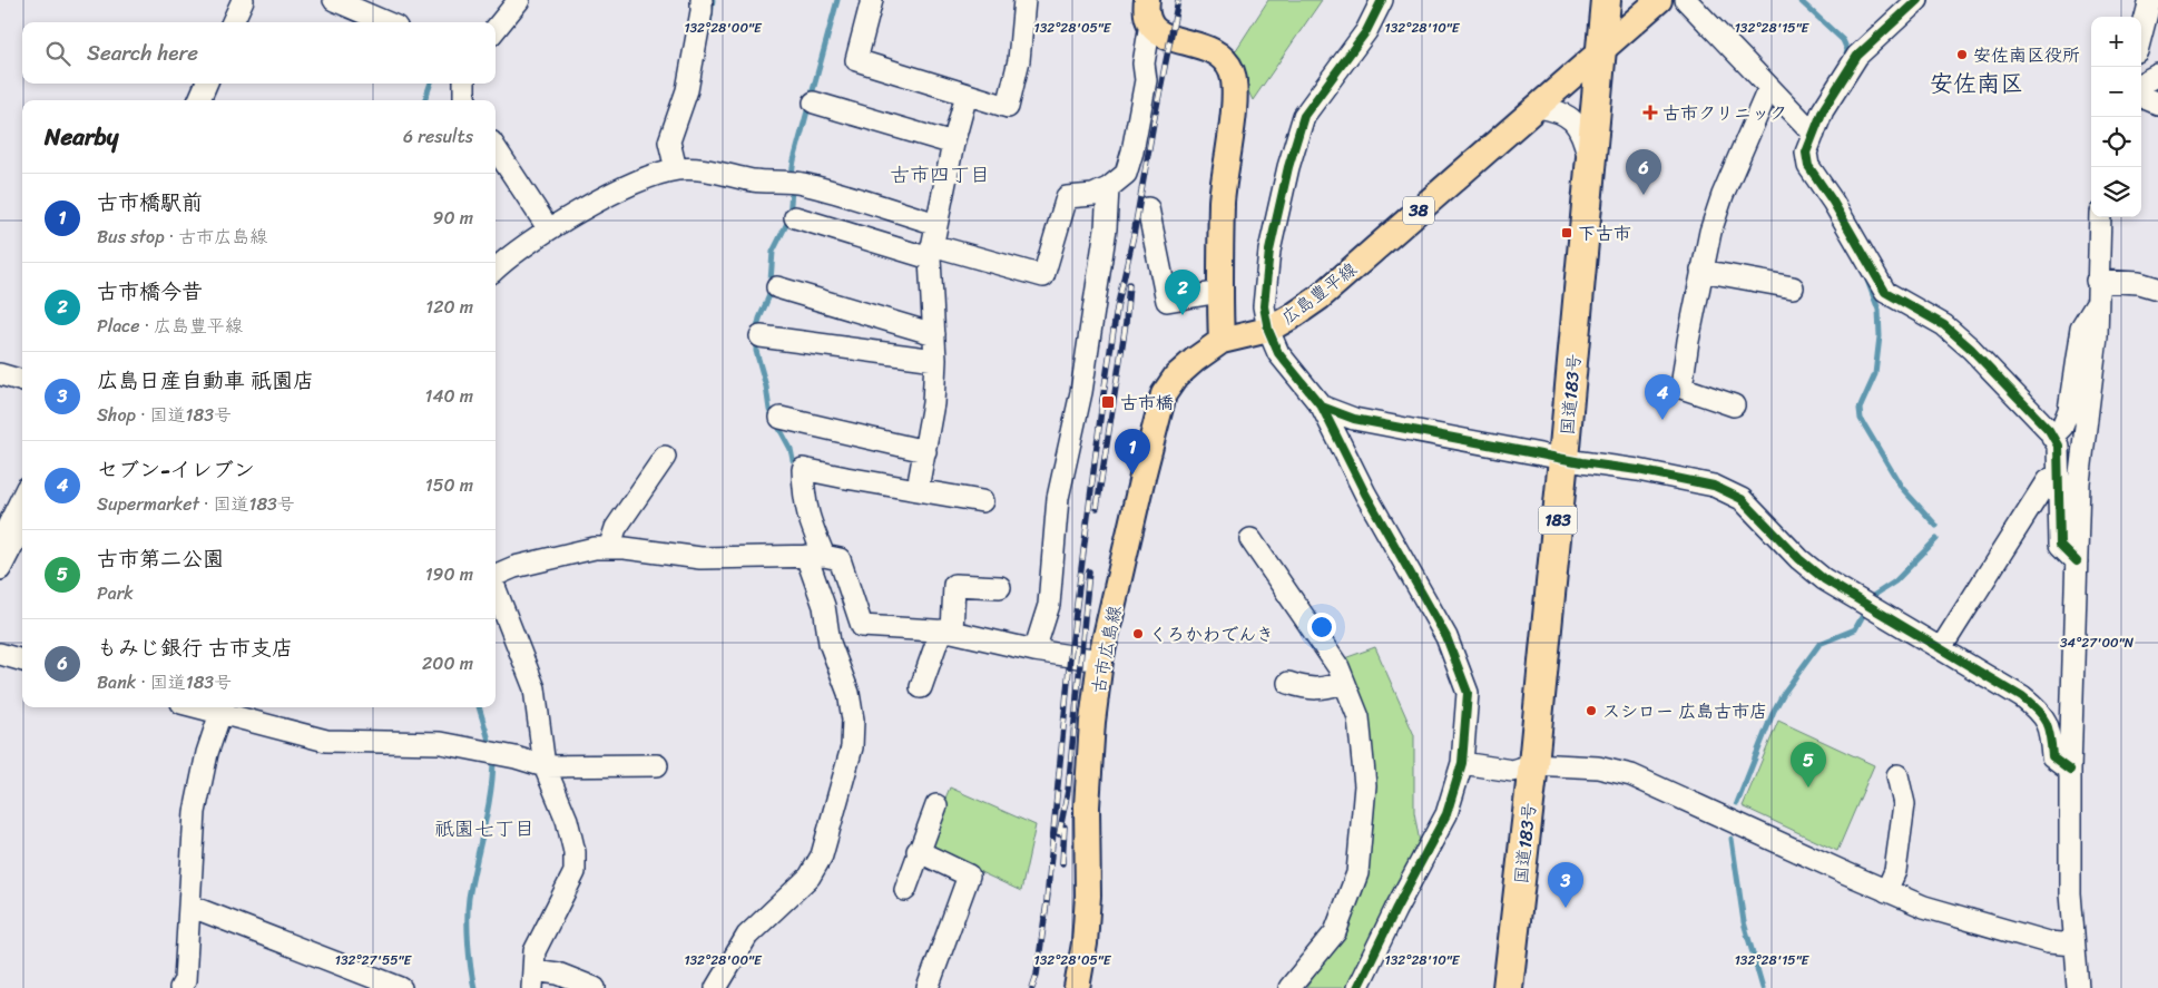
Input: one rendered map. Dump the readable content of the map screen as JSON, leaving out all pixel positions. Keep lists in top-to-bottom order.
{
  "streets": {
    "highway": ["国道183号", "183"],
    "main road": ["38", "広島豊平線", "古市広島線"]
  },
  "crossings": [
    ["広島豊平線", "国道183号"],
    ["広島豊平線", "古市広島線"]
  ],
  "districts": ["安佐南区", "古市四丁目", "祇園七丁目"],
  "places": {
    "other": ["安佐南区役所", "くろかわでんき", "スシロー 広島古市店"],
    "health": ["古市クリニック"],
    "transit": ["下古市", "古市橋"]
  },
  "page": {
    "map_buttons": ["+", "−"],
    "search": "Search here",
    "heading": ["Nearby", "6 results"],
    "pins": [
      "6",
      "2",
      "4",
      "1",
      "5",
      "3"
    ],
    "list": [
      {
        "mark": "1",
        "name": "古市橋駅前",
        "note": "Bus stop · 古市広島線",
        "value": "90 m"
      },
      {
        "mark": "2",
        "name": "古市橋今昔",
        "note": "Place · 広島豊平線",
        "value": "120 m"
      },
      {
        "mark": "3",
        "name": "広島日産自動車 祇園店",
        "note": "Shop · 国道183号",
        "value": "140 m"
      },
      {
        "mark": "4",
        "name": "セブン-イレブン",
        "note": "Supermarket · 国道183号",
        "value": "150 m"
      },
      {
        "mark": "5",
        "name": "古市第二公園",
        "note": "Park",
        "value": "190 m"
      },
      {
        "mark": "6",
        "name": "もみじ銀行 古市支店",
        "note": "Bank · 国道183号",
        "value": "200 m"
      }
    ]
  },
  "coordinates": [
    "132°28'00\"E",
    "132°28'05\"E",
    "132°28'10\"E",
    "132°28'15\"E",
    "34°27'00\"N",
    "132°27'55\"E"
  ]
}
